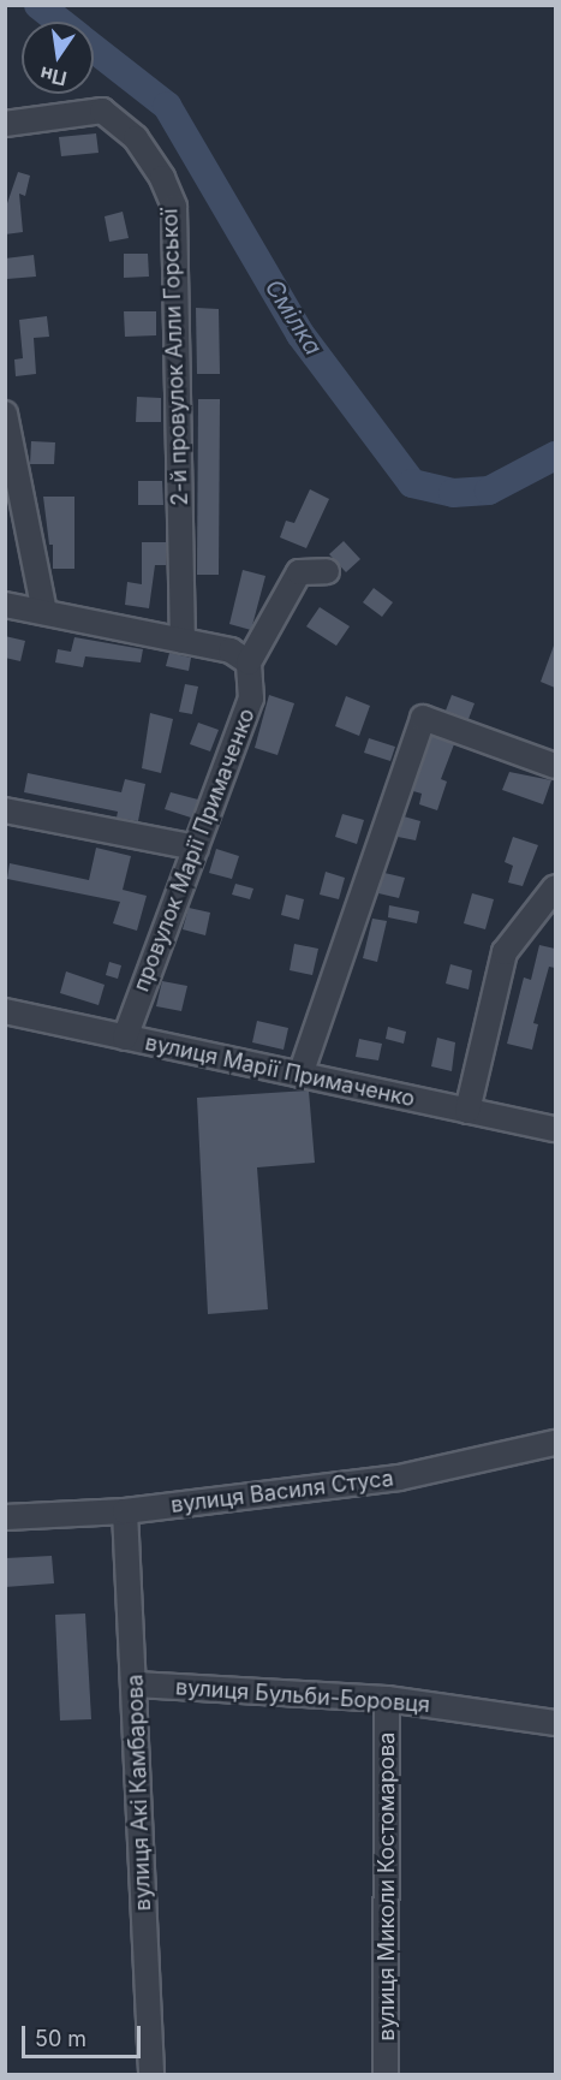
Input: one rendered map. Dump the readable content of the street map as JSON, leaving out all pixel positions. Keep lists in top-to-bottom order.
{
  "streets": {
    "street": [
      "2-й провулок Алли Горської",
      "провулок Марії Примаченко",
      "вулиця Марії Примаченко",
      "вулиця Василя Стуса",
      "вулиця Бульби-Боровця",
      "вулиця Акі Камбарова",
      "вулиця Миколи Костомарова"
    ]
  },
  "crossings": [
    ["провулок Марії Примаченко", "вулиця Марії Примаченко"],
    ["вулиця Василя Стуса", "вулиця Акі Камбарова"],
    ["вулиця Бульби-Боровця", "вулиця Акі Камбарова"],
    ["вулиця Бульби-Боровця", "вулиця Миколи Костомарова"]
  ],
  "water": ["Смілка"],
  "scale_bar": "50 m",
  "north": "bottom"
}
